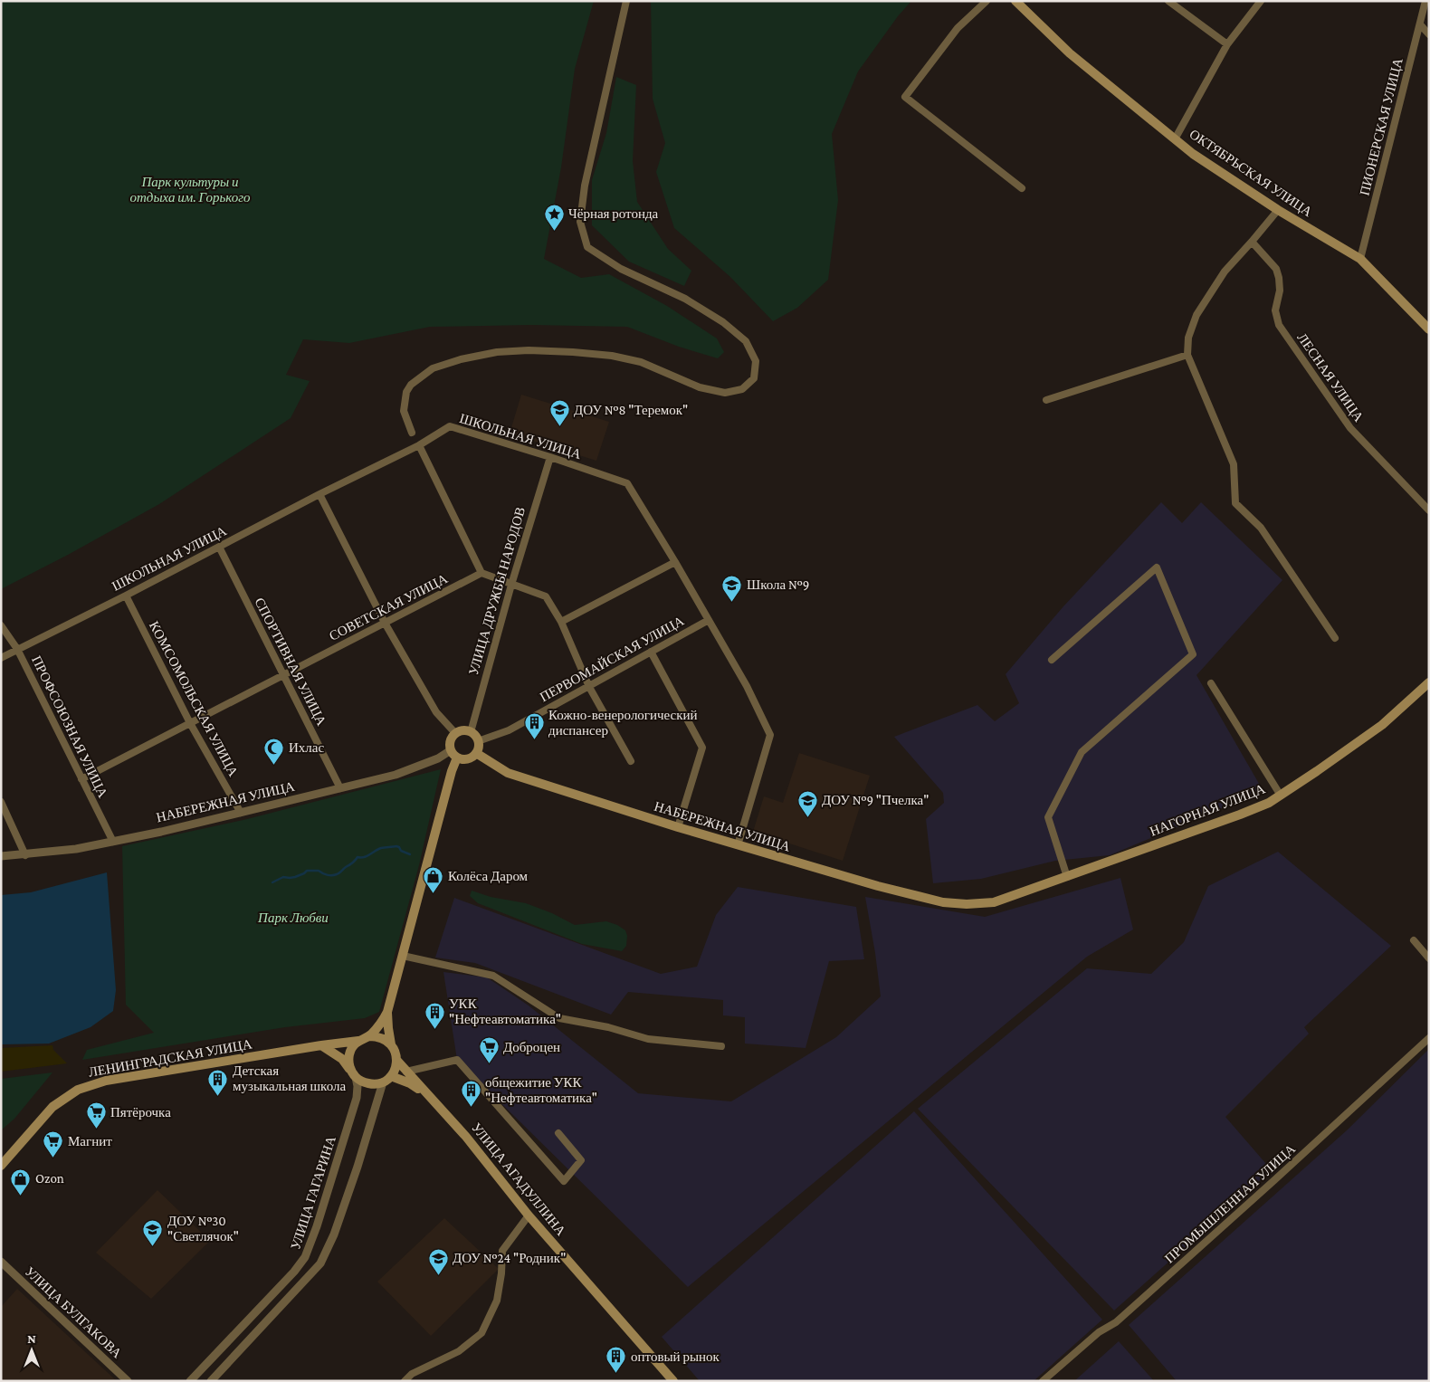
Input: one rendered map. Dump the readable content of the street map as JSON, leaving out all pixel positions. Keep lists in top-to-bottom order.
{
  "streets": {
    "main road": [
      "ОКТЯБРЬСКАЯ УЛИЦА",
      "НАБЕРЕЖНАЯ УЛИЦА",
      "НАГОРНАЯ УЛИЦА",
      "ЛЕНИНГРАДСКАЯ УЛИЦА",
      "УЛИЦА АГАДУЛЛИНА"
    ],
    "street": [
      "ПИОНЕРСКАЯ УЛИЦА",
      "ЛЕСНАЯ УЛИЦА",
      "ШКОЛЬНАЯ УЛИЦА",
      "УЛИЦА ДРУЖБЫ НАРОДОВ",
      "СОВЕТСКАЯ УЛИЦА",
      "ПЕРВОМАЙСКАЯ УЛИЦА",
      "СПОРТИВНАЯ УЛИЦА",
      "КОМСОМОЛЬСКАЯ УЛИЦА",
      "ПРОФСОЮЗНАЯ УЛИЦА",
      "УЛИЦА ГАГАРИНА",
      "ПРОМЫШЛЕННАЯ УЛИЦА",
      "УЛИЦА БУЛГАКОВА"
    ]
  },
  "crossings": [
    ["ПИОНЕРСКАЯ УЛИЦА", "ОКТЯБРЬСКАЯ УЛИЦА"],
    ["ШКОЛЬНАЯ УЛИЦА", "УЛИЦА ДРУЖБЫ НАРОДОВ"],
    ["ШКОЛЬНАЯ УЛИЦА", "ПЕРВОМАЙСКАЯ УЛИЦА"],
    ["ШКОЛЬНАЯ УЛИЦА", "СПОРТИВНАЯ УЛИЦА"],
    ["ШКОЛЬНАЯ УЛИЦА", "КОМСОМОЛЬСКАЯ УЛИЦА"],
    ["ШКОЛЬНАЯ УЛИЦА", "ПРОФСОЮЗНАЯ УЛИЦА"],
    ["ШКОЛЬНАЯ УЛИЦА", "НАБЕРЕЖНАЯ УЛИЦА"],
    ["УЛИЦА ДРУЖБЫ НАРОДОВ", "ПЕРВОМАЙСКАЯ УЛИЦА"],
    ["УЛИЦА ДРУЖБЫ НАРОДОВ", "НАБЕРЕЖНАЯ УЛИЦА"],
    ["СОВЕТСКАЯ УЛИЦА", "СПОРТИВНАЯ УЛИЦА"],
    ["СОВЕТСКАЯ УЛИЦА", "КОМСОМОЛЬСКАЯ УЛИЦА"],
    ["СОВЕТСКАЯ УЛИЦА", "ПРОФСОЮЗНАЯ УЛИЦА"],
    ["ПЕРВОМАЙСКАЯ УЛИЦА", "НАБЕРЕЖНАЯ УЛИЦА"],
    ["СПОРТИВНАЯ УЛИЦА", "НАБЕРЕЖНАЯ УЛИЦА"],
    ["КОМСОМОЛЬСКАЯ УЛИЦА", "НАБЕРЕЖНАЯ УЛИЦА"],
    ["ПРОФСОЮЗНАЯ УЛИЦА", "НАБЕРЕЖНАЯ УЛИЦА"],
    ["НАБЕРЕЖНАЯ УЛИЦА", "НАГОРНАЯ УЛИЦА"],
    ["ЛЕНИНГРАДСКАЯ УЛИЦА", "УЛИЦА ГАГАРИНА"]
  ],
  "parks": ["Парк культуры и отдыха им. Горького", "Парк Любви"],
  "places": {
    "place": ["Чёрная ротонда"],
    "school or university": [
      "ДОУ №8 \"Теремок\"",
      "Школа №9",
      "ДОУ №9 \"Пчелка\"",
      "ДОУ №30 \"Светлячок\"",
      "ДОУ №24 \"Родник\""
    ],
    "building": [
      "Кожно-венерологический диспансер",
      "УКК \"Нефтеавтоматика\"",
      "Детская музыкальная школа",
      "общежитие УКК \"Нефтеавтоматика\"",
      "оптовый рынок"
    ],
    "mosque": ["Ихлас"],
    "shop": ["Колёса Даром", "Ozon"],
    "supermarket": ["Доброцен", "Пятёрочка", "Магнит"]
  },
  "north": "top"
}
